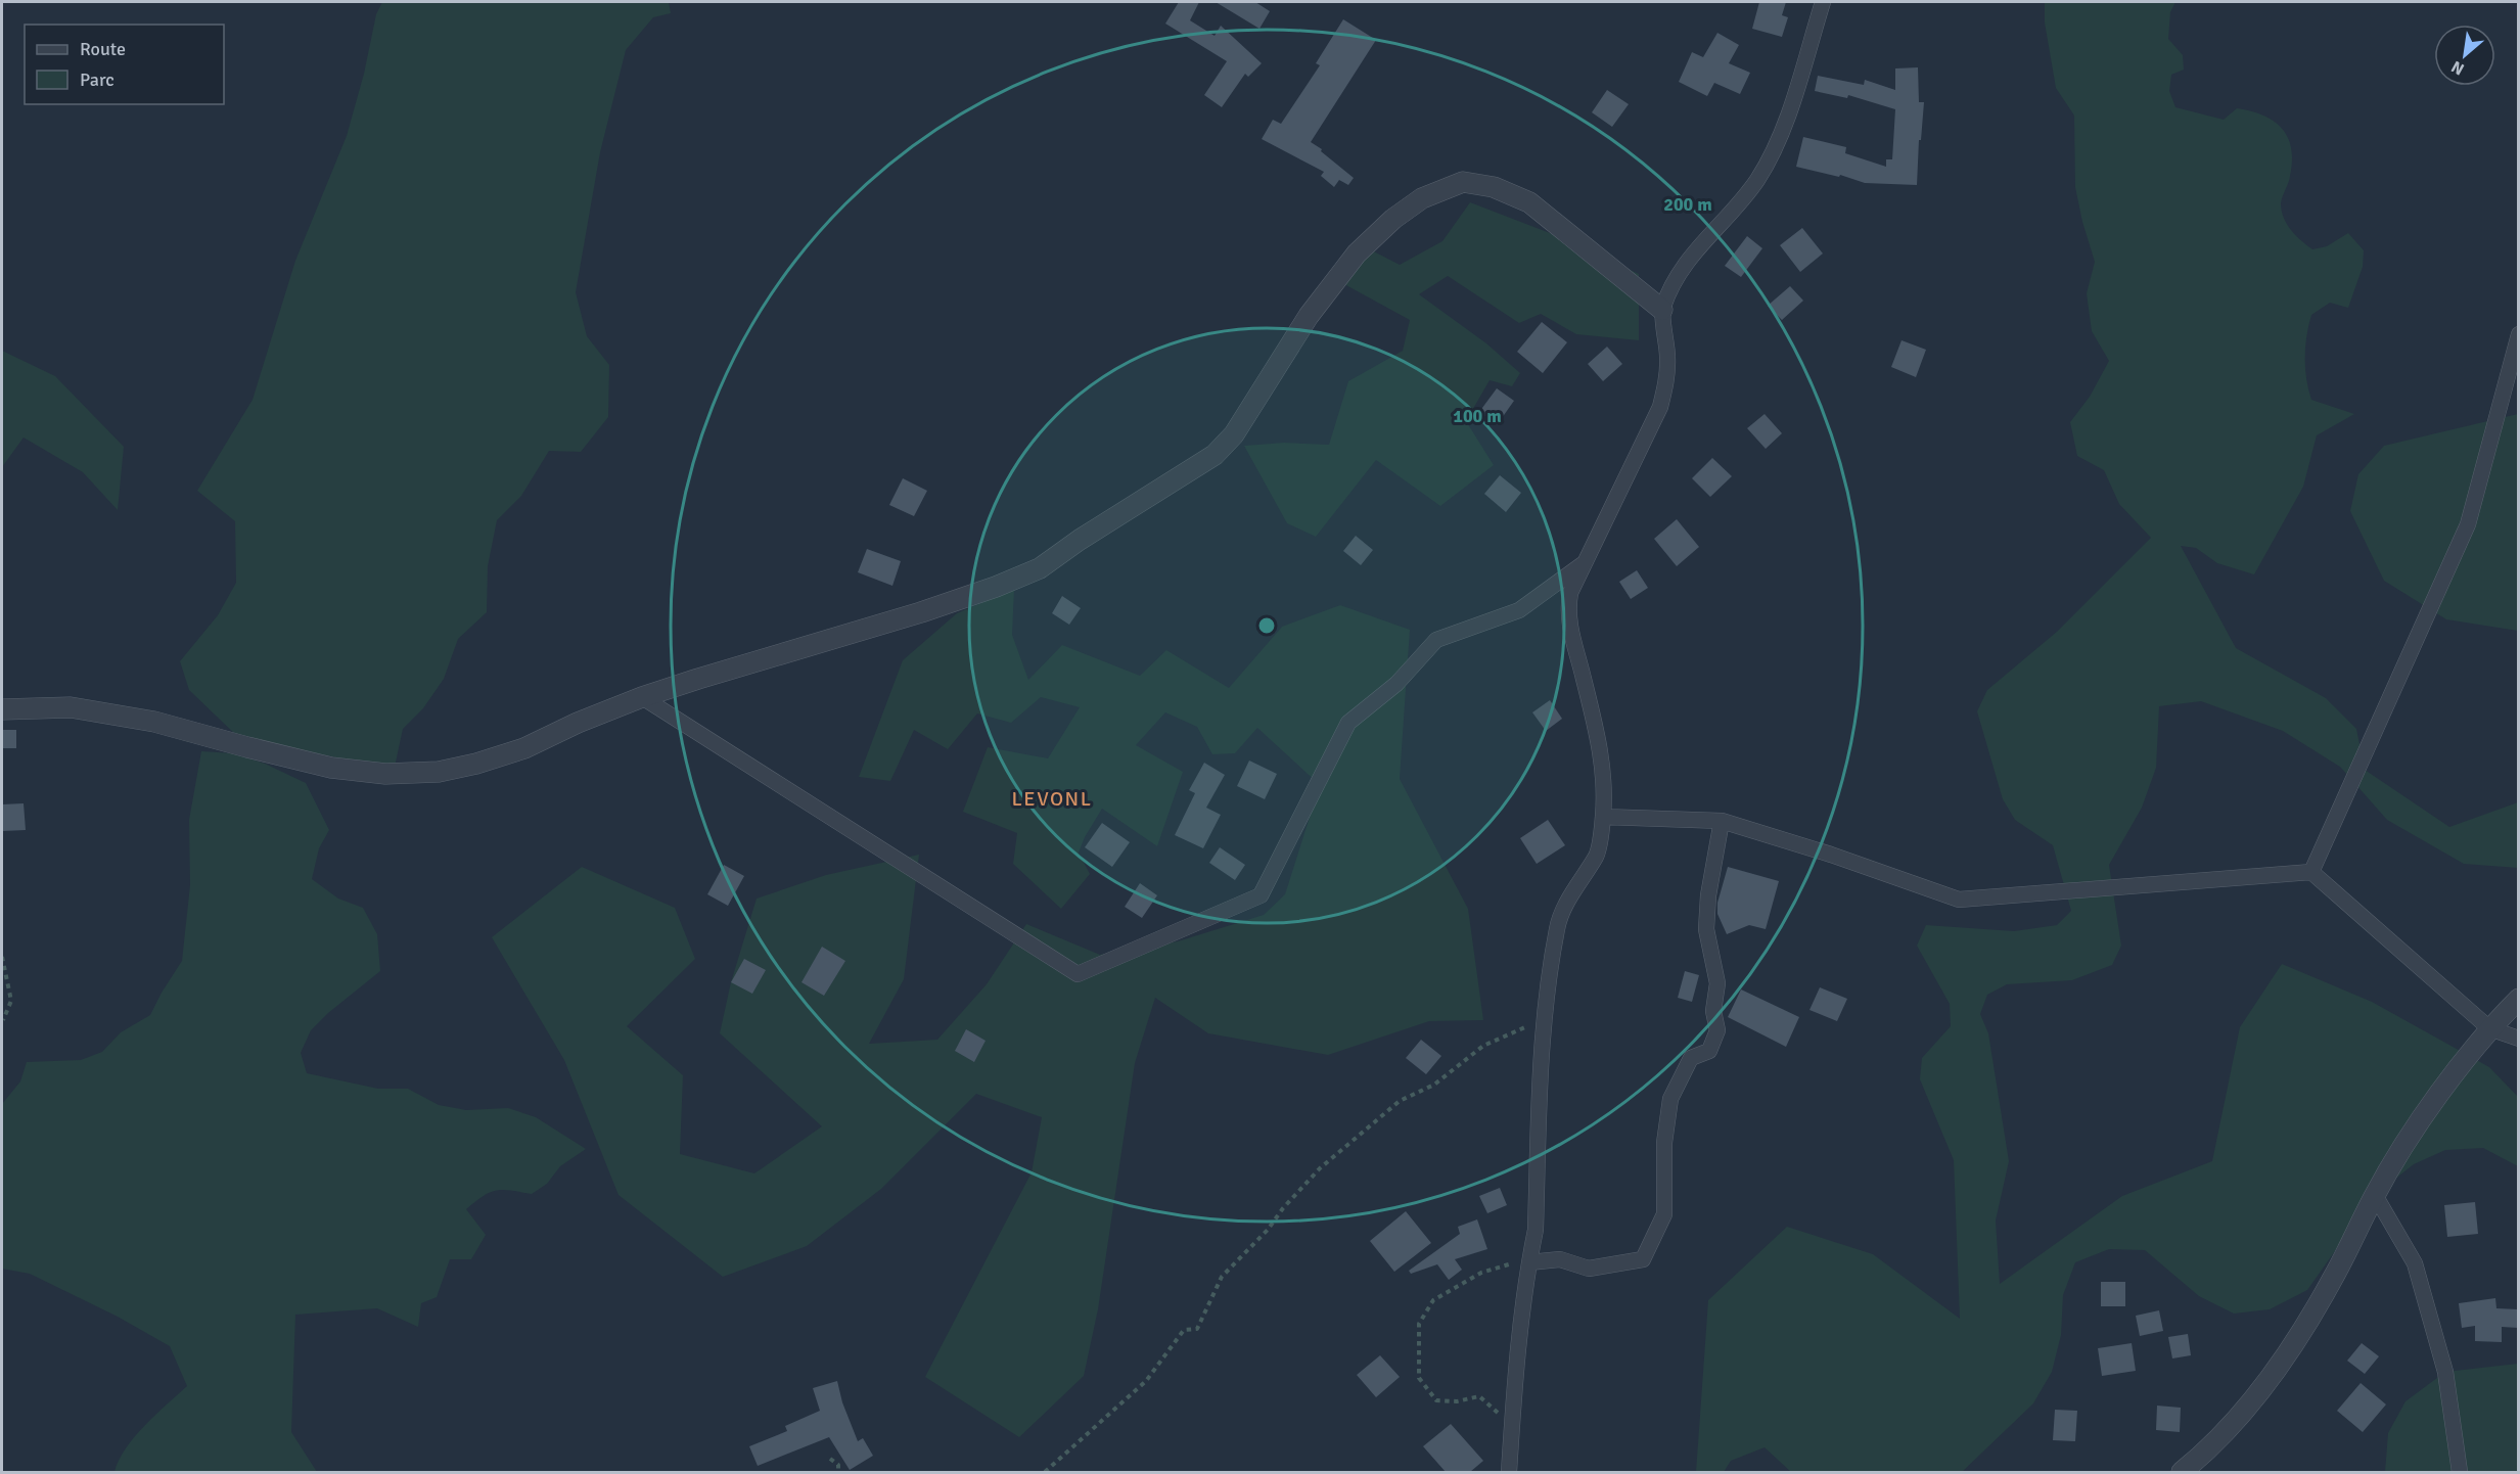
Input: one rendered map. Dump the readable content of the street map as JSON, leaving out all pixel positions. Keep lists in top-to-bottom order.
{
  "districts": ["LEVONL"],
  "legend": ["Route", "Parc"],
  "north": "bottom left",
  "rings": ["200 m", "100 m"]
}
